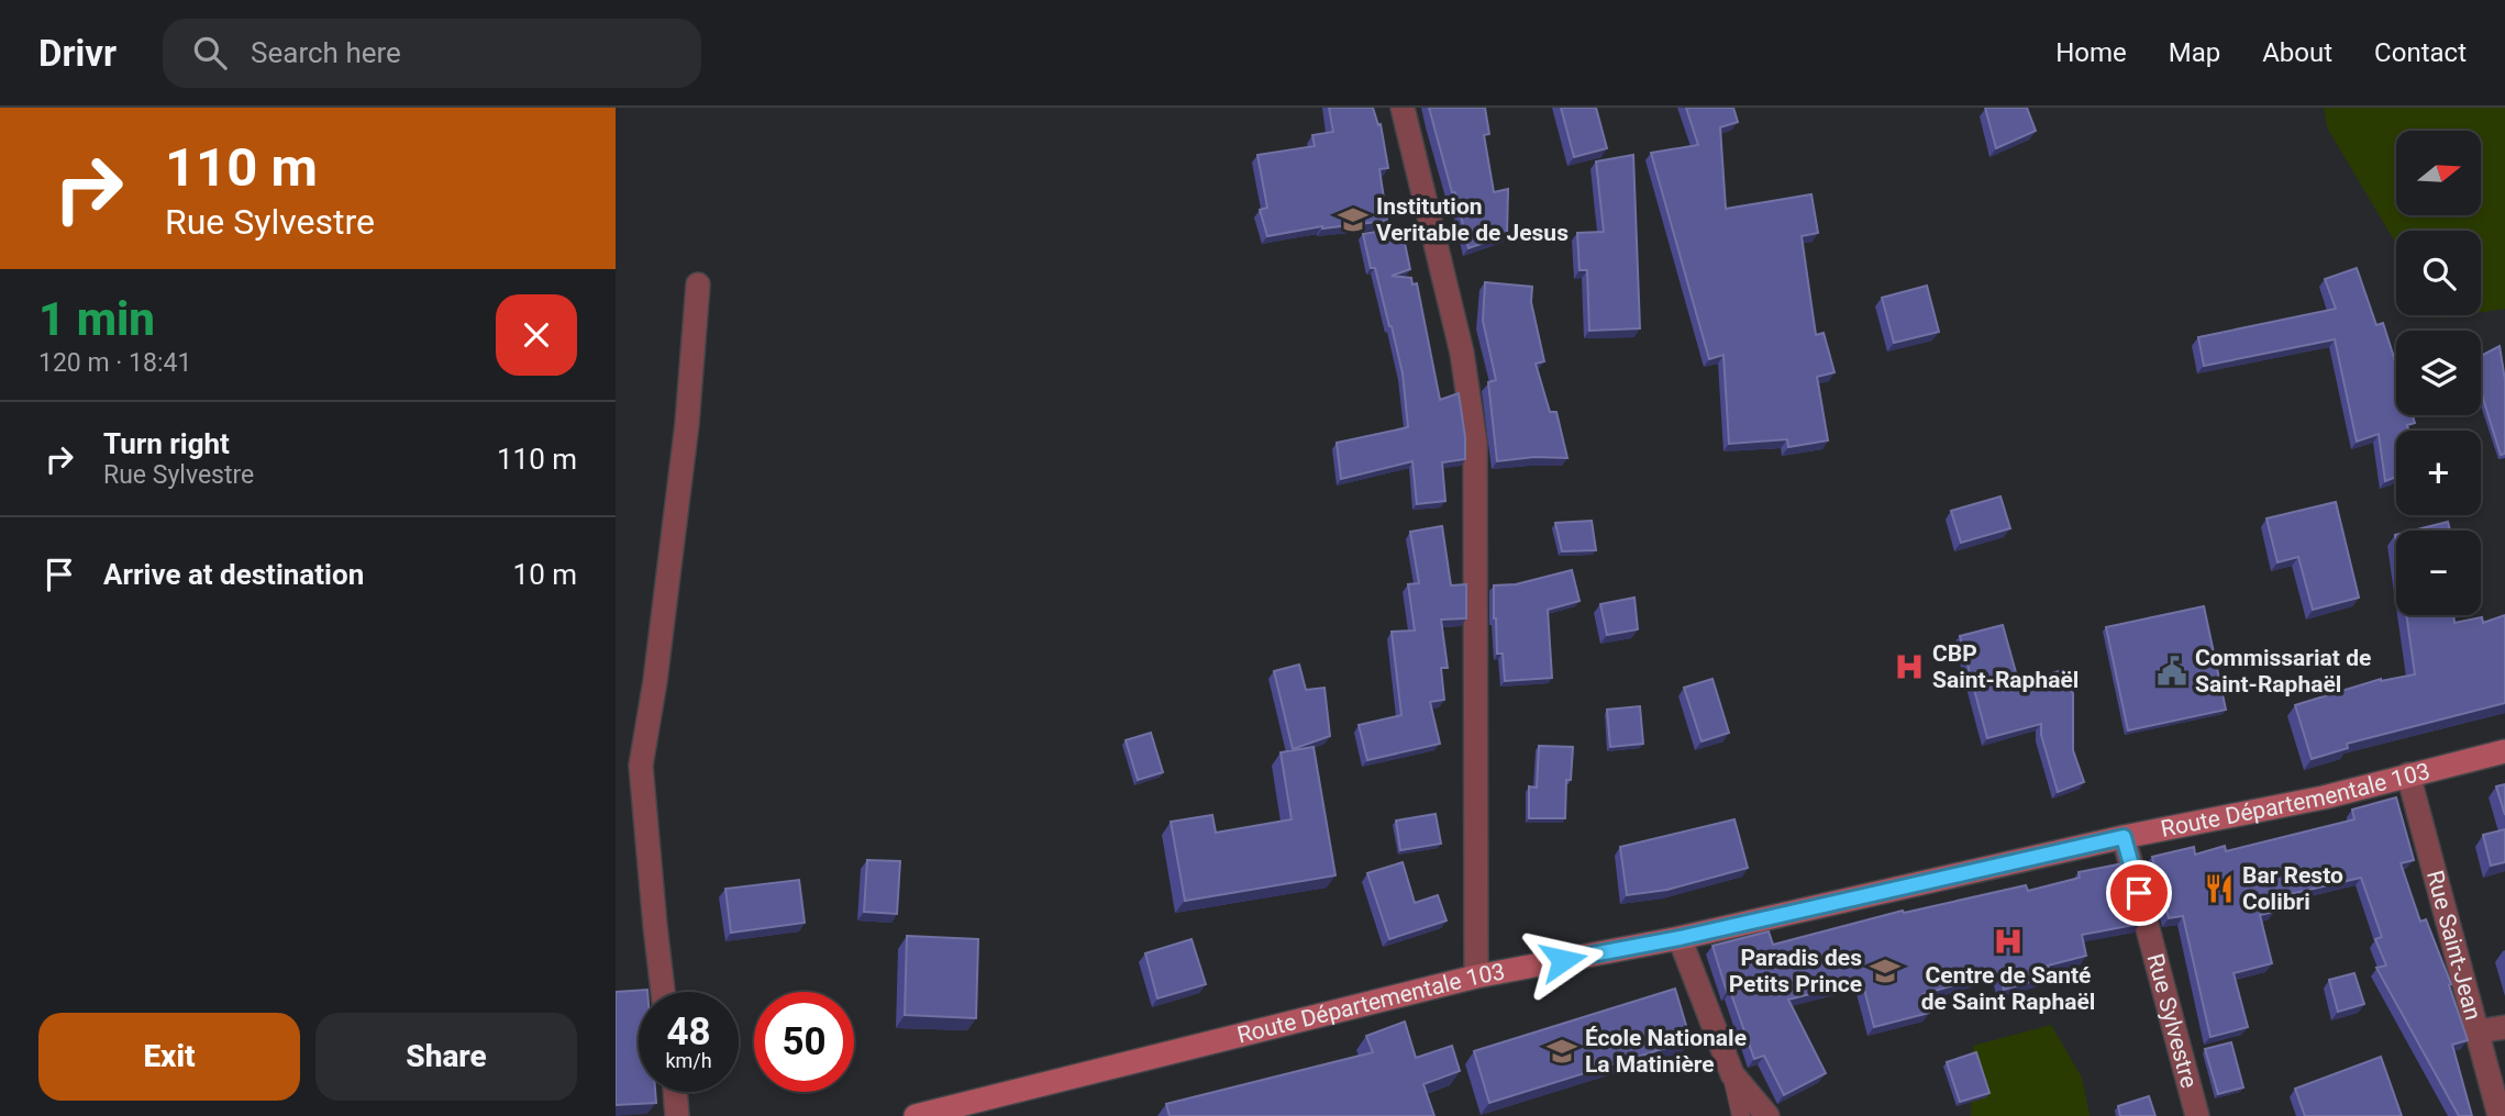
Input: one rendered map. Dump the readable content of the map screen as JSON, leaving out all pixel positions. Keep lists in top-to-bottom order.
{
  "streets": {
    "main road": ["Route Départementale 103"],
    "street": ["Rue Saint-Jean", "Rue Sylvestre"]
  },
  "crossings": [
    ["Route Départementale 103", "Rue Saint-Jean"],
    ["Route Départementale 103", "Rue Sylvestre"]
  ],
  "places": {
    "school or university": ["Institution Veritable de Jesus", "Paradis des Petits Prince", "École Nationale La Matinière"],
    "hospital": ["CBP Saint-Raphaël", "Centre de Santé de Saint Raphaël"],
    "public building": ["Commissariat de Saint-Raphaël"],
    "restaurant": ["Bar Resto Colibri"]
  },
  "north": "right",
  "page": {
    "header": "Drivr",
    "search": "Search here",
    "nav": [
      "Home",
      "Map",
      "About",
      "Contact"
    ],
    "turn": ["110 m", "Rue Sylvestre"],
    "map_buttons": ["+", "−"],
    "heading": ["1 min", "120 m · 18:41"],
    "list": [
      {
        "name": "Turn right",
        "note": "Rue Sylvestre",
        "value": "110 m"
      },
      {
        "name": "Arrive at destination",
        "value": "10 m"
      }
    ],
    "speed": "48 km/h",
    "limit": "50",
    "buttons": ["Exit", "Share"]
  }
}
